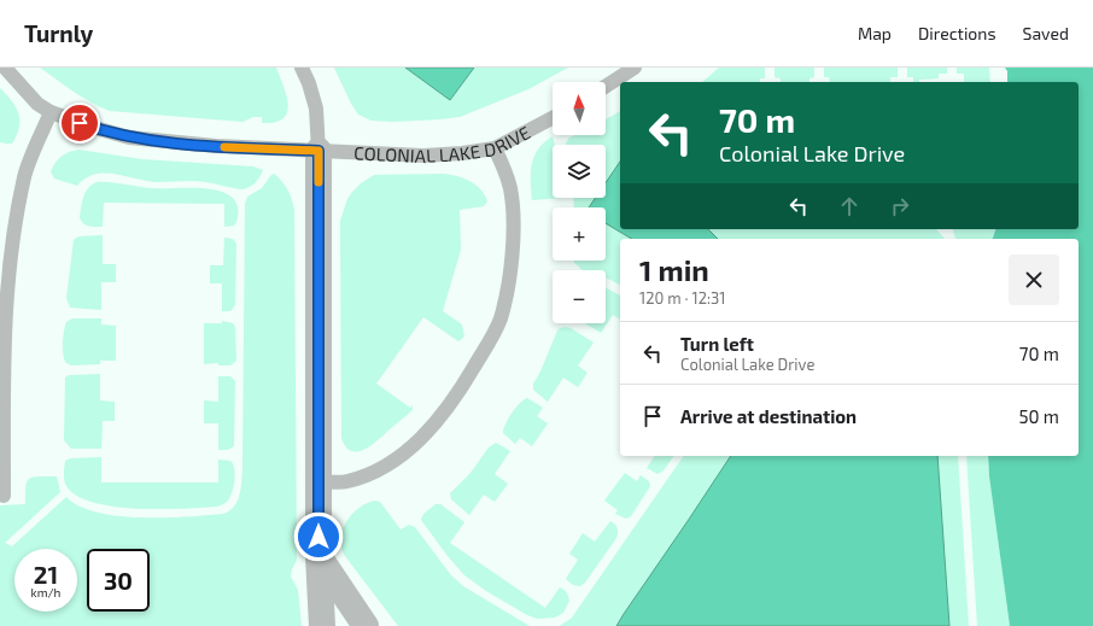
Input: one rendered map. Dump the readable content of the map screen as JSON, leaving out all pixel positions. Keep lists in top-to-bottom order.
{
  "streets": {
    "lane": ["COLONIAL LAKE DRIVE"]
  },
  "north": "top",
  "page": {
    "header": "Turnly",
    "nav": ["Map", "Directions", "Saved"],
    "map_buttons": ["+", "−"],
    "turn": ["70 m", "Colonial Lake Drive"],
    "heading": ["1 min", "120 m · 12:31"],
    "list": [
      {
        "name": "Turn left",
        "note": "Colonial Lake Drive",
        "value": "70 m"
      },
      {
        "name": "Arrive at destination",
        "value": "50 m"
      }
    ],
    "speed": "21 km/h",
    "limit": "30"
  }
}
